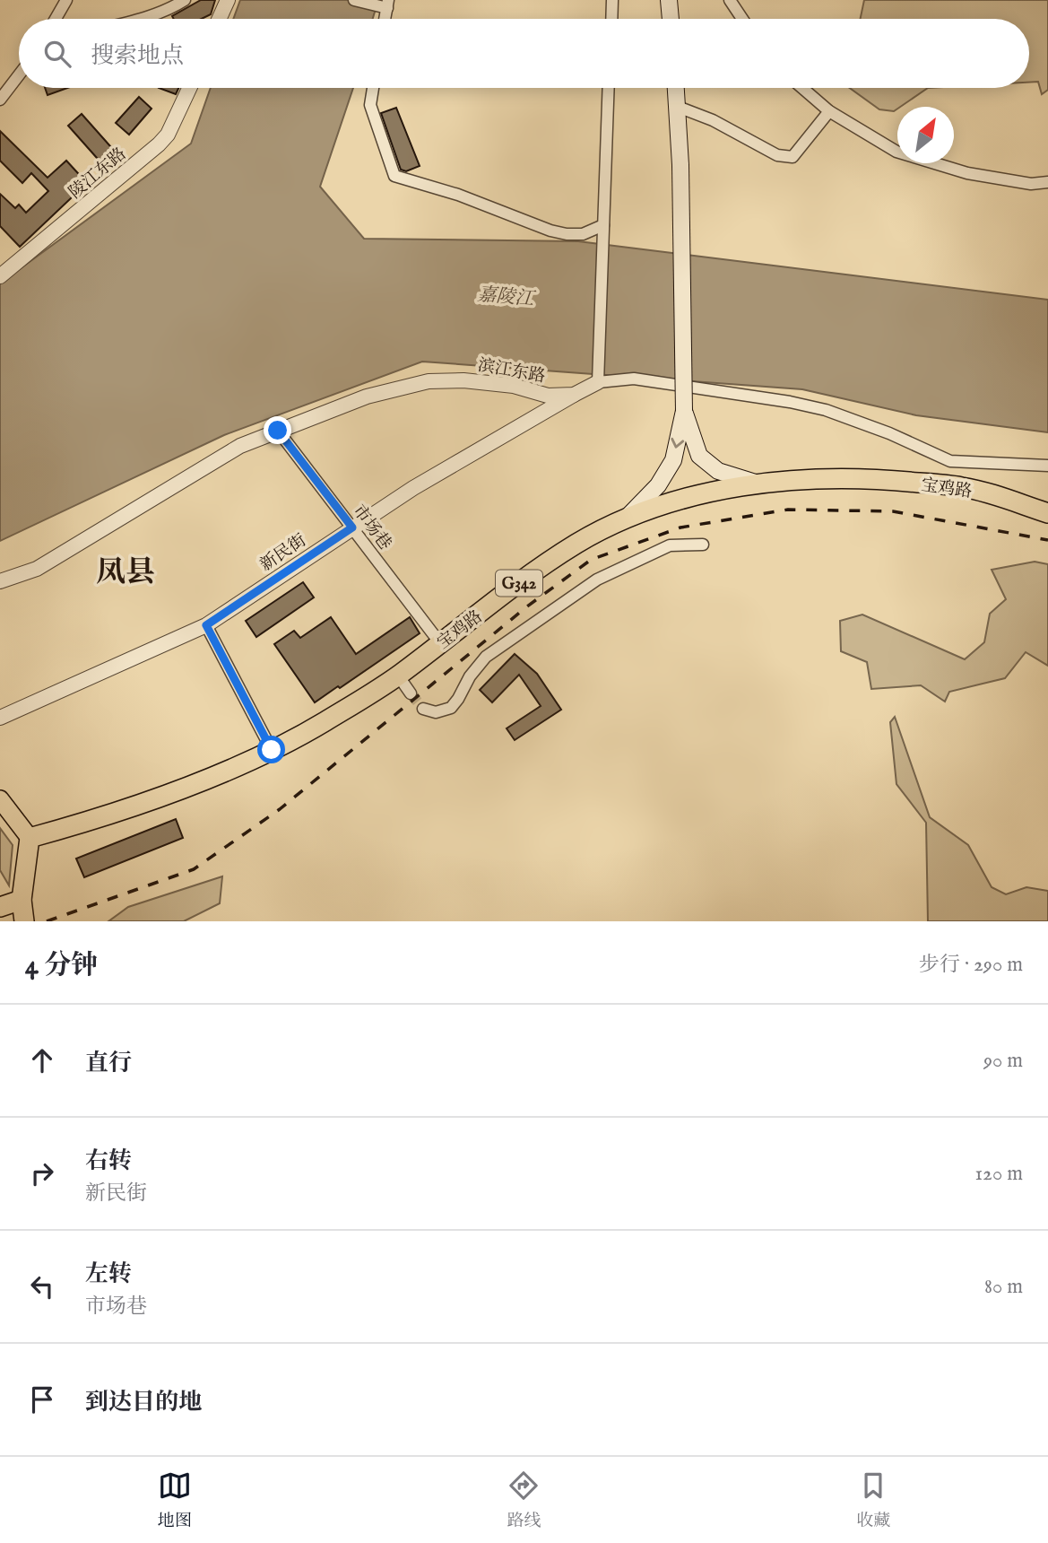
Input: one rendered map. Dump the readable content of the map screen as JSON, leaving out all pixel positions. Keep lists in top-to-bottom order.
{
  "streets": {
    "highway": ["宝鸡路", "G342"],
    "street": [
      "陵江东路",
      "滨江东路",
      "市场巷",
      "新民街"
    ]
  },
  "crossings": [
    ["滨江东路", "市场巷"],
    ["滨江东路", "新民街"],
    ["宝鸡路", "市场巷"],
    ["市场巷", "新民街"]
  ],
  "districts": ["凤县"],
  "water": ["嘉陵江"],
  "north": "top right",
  "page": {
    "search": "搜索地点",
    "heading": ["4 分钟", "步行 · 290 m"],
    "list": [
      ["直行", "90 m"],
      ["右转", "新民街", "120 m"],
      ["左转", "市场巷", "80 m"],
      "到达目的地"
    ],
    "nav": ["地图", "路线", "收藏"]
  }
}
